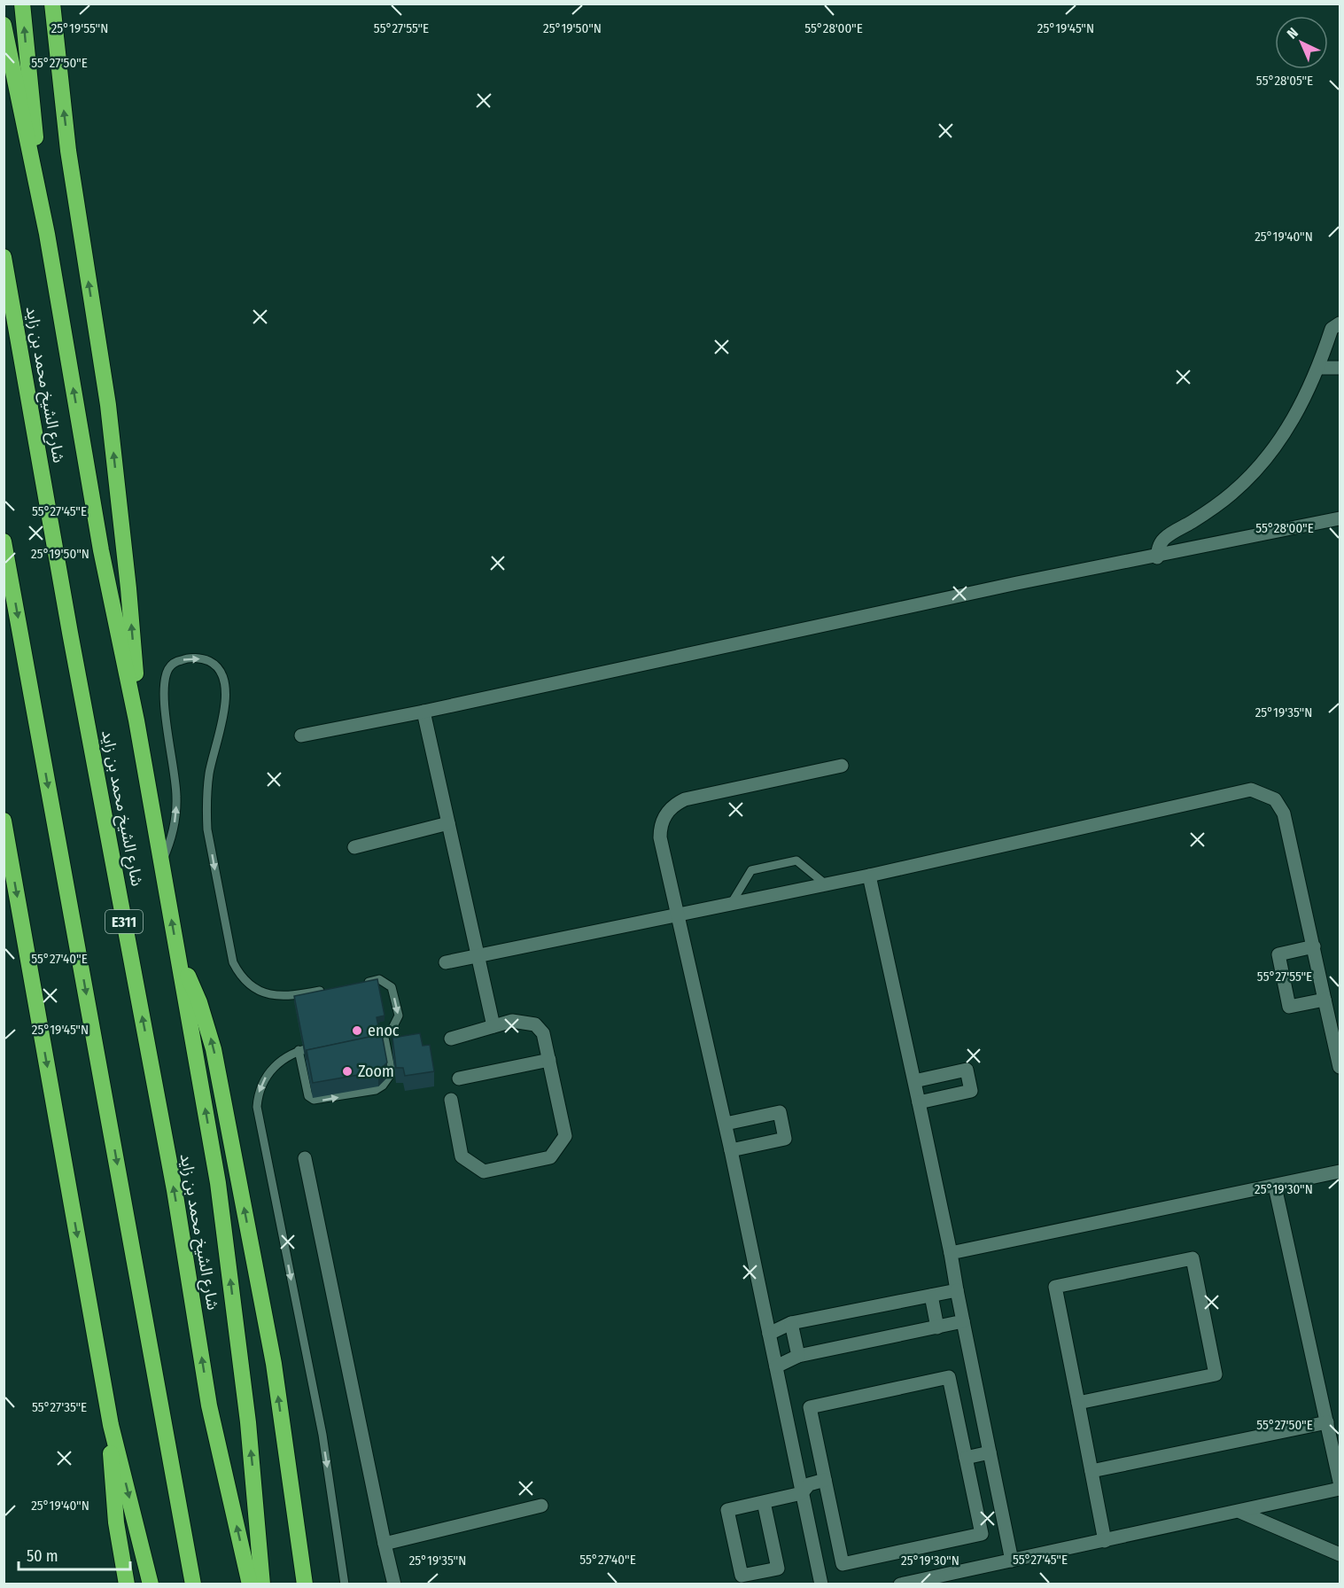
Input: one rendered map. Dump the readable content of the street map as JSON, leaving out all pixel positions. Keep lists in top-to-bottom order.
{
  "streets": {
    "highway": ["شارع الشيخ محمد بن زايد", "E311"]
  },
  "places": ["enoc", "Zoom"],
  "scale_bar": "50 m",
  "north": "top left",
  "coordinates": [
    "25°19'55\"N",
    "25°19'50\"N",
    "25°19'45\"N",
    "55°27'55\"E",
    "55°28'00\"E",
    "55°27'50\"E",
    "55°28'05\"E",
    "25°19'40\"N",
    "55°27'45\"E",
    "25°19'35\"N",
    "55°27'40\"E",
    "25°19'30\"N",
    "55°27'35\"E"
  ]
}
